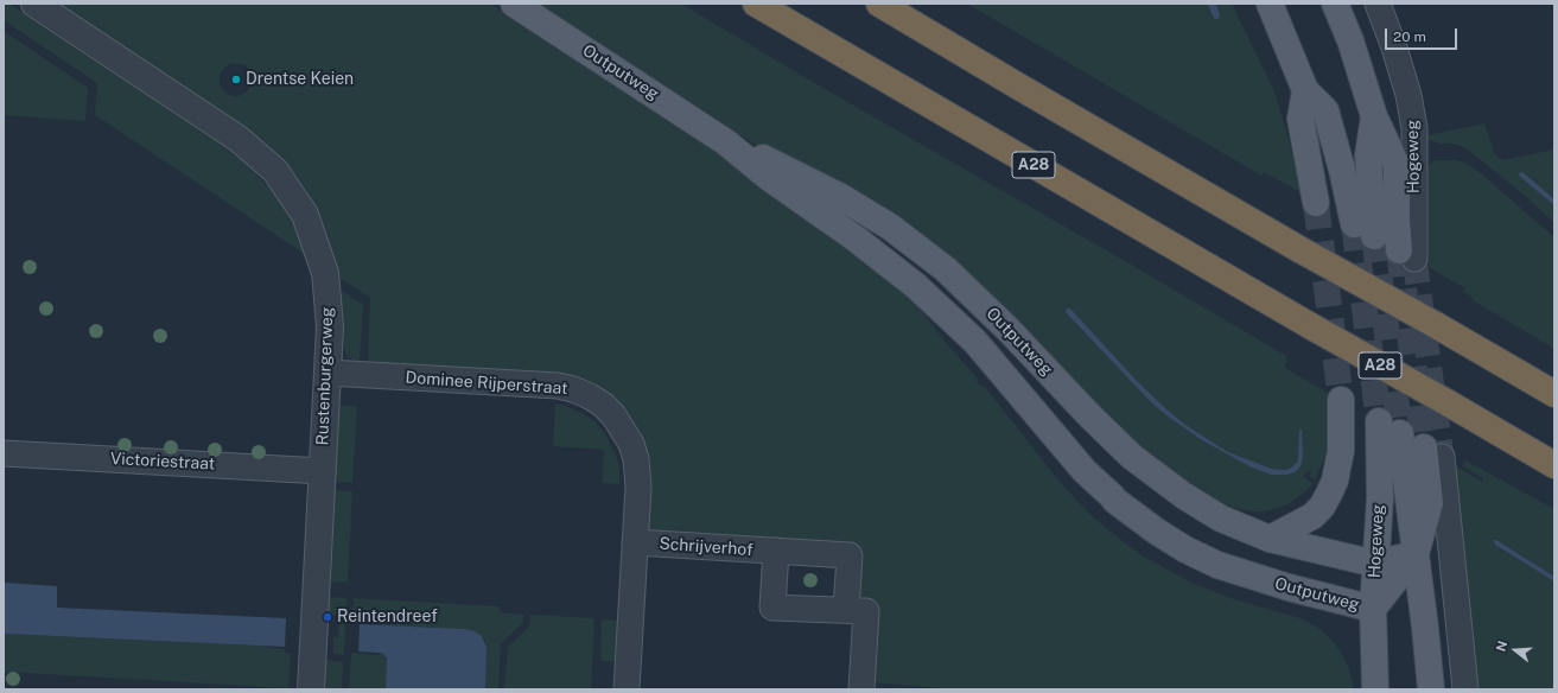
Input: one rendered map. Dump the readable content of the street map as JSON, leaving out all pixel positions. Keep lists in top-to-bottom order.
{
  "streets": {
    "highway": ["A28"],
    "main road": ["Outputweg", "Hogeweg"],
    "street": [
      "Rustenburgerweg",
      "Dominee Rijperstraat",
      "Victoriestraat",
      "Schrijverhof"
    ]
  },
  "crossings": [
    ["Outputweg", "Hogeweg"],
    ["Rustenburgerweg", "Dominee Rijperstraat"],
    ["Rustenburgerweg", "Victoriestraat"],
    ["Dominee Rijperstraat", "Schrijverhof"]
  ],
  "places": ["Drentse Keien", "Reintendreef"],
  "scale_bar": "20 m",
  "north": "left"
}
